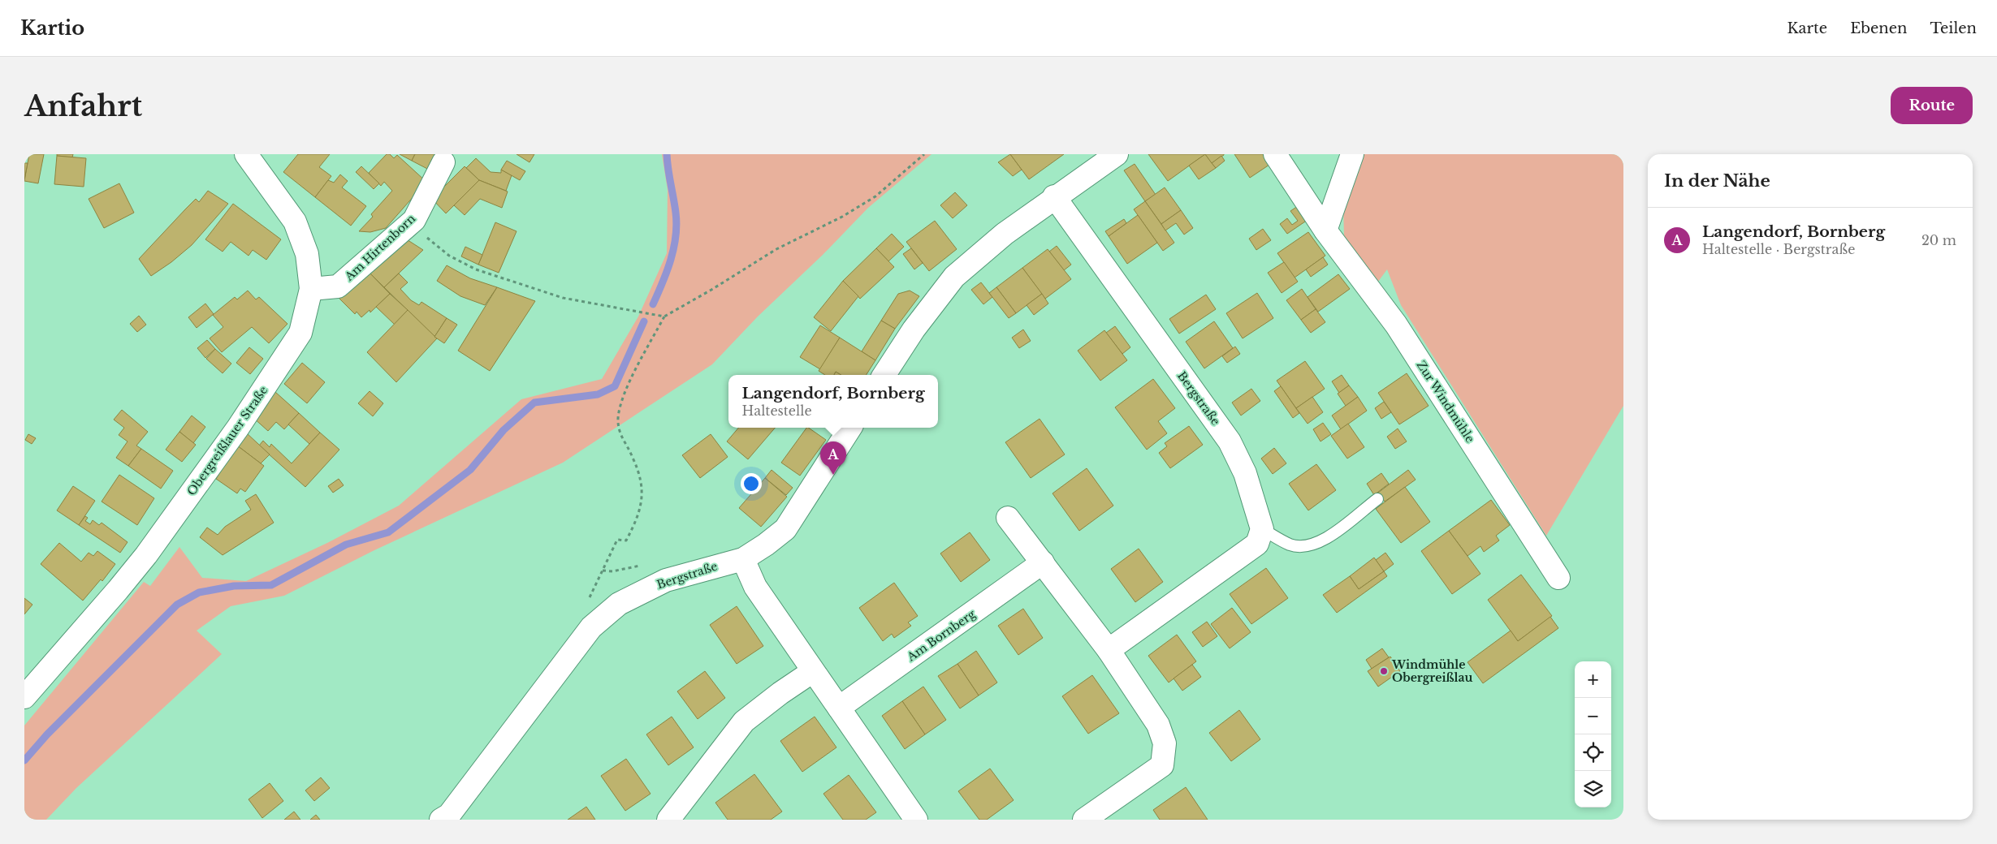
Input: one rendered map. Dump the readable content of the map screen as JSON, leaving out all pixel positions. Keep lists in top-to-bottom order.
{
  "streets": {
    "street": [
      "Am Hirtenborn",
      "Bergstraße",
      "Zur Windmühle",
      "Obergreißlauer Straße",
      "Am Bornberg"
    ]
  },
  "crossings": [
    ["Am Hirtenborn", "Obergreißlauer Straße"]
  ],
  "places": ["Windmühle Obergreißlau"],
  "page": {
    "header": "Kartio",
    "nav": ["Karte", "Ebenen", "Teilen"],
    "buttons": "Route",
    "title": "Anfahrt",
    "heading": "In der Nähe",
    "list": [
      {
        "mark": "A",
        "name": "Langendorf, Bornberg",
        "note": "Haltestelle · Bergstraße",
        "value": "20 m"
      }
    ],
    "popup": ["Langendorf, Bornberg", "Haltestelle"],
    "pins": "A",
    "map_buttons": ["+", "−"]
  }
}
